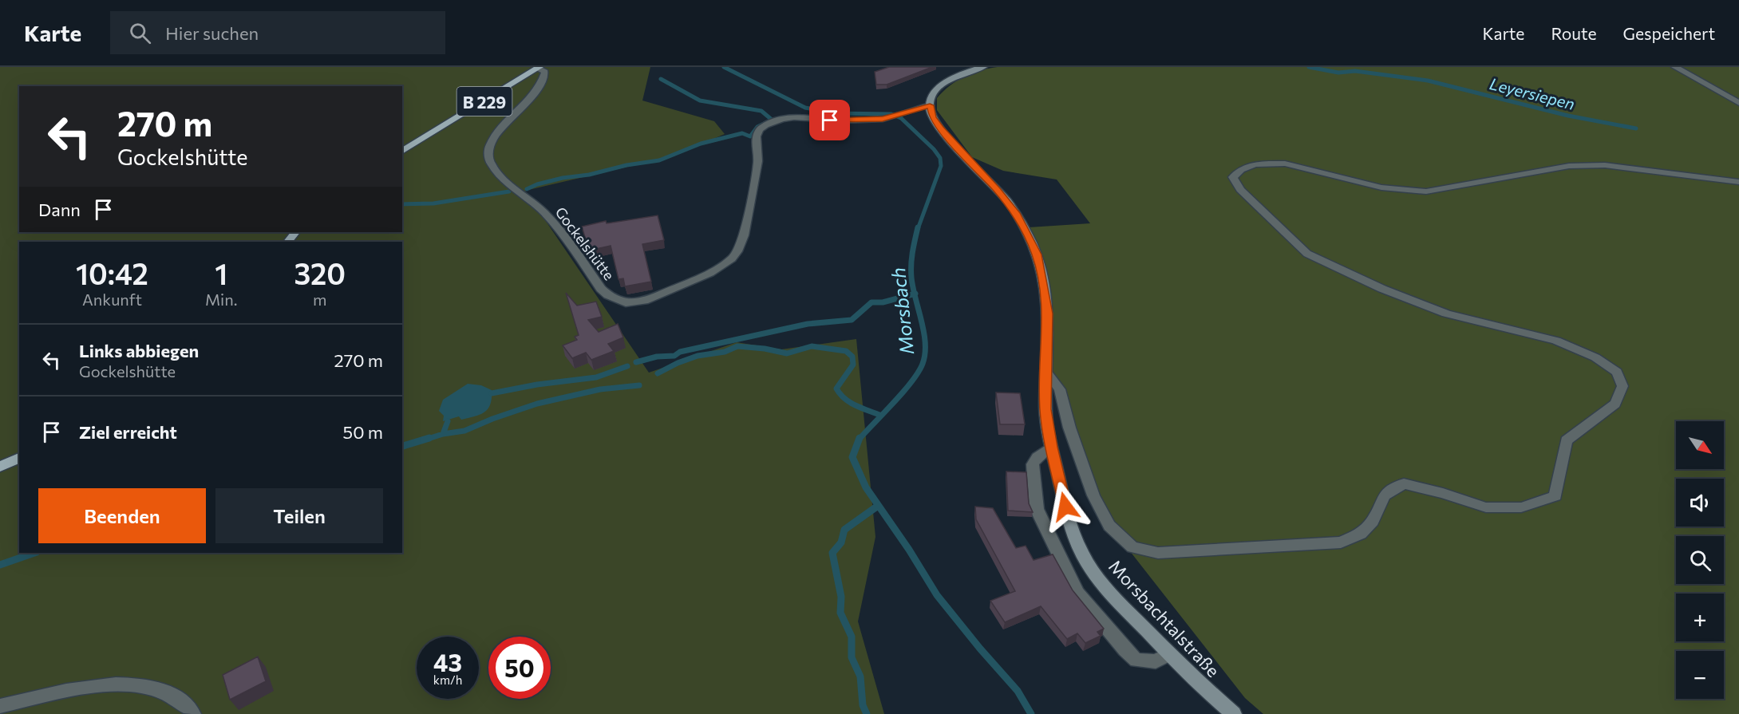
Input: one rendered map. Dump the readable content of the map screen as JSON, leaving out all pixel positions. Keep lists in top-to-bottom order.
{
  "streets": {
    "main road": ["B 229", "Morsbachtalstraße"],
    "street": ["Gockelshütte"]
  },
  "crossings": [
    ["B 229", "Gockelshütte"],
    ["Gockelshütte", "Morsbachtalstraße"]
  ],
  "water": ["Leyersiepen", "Morsbach"],
  "north": "bottom right",
  "page": {
    "header": "Karte",
    "search": "Hier suchen",
    "nav": ["Karte", "Route", "Gespeichert"],
    "turn": ["270 m", "Gockelshütte"],
    "then": "Dann",
    "eta": [
      "10:42",
      "Ankunft",
      "1",
      "Min.",
      "320",
      "m"
    ],
    "list": [
      {
        "name": "Links abbiegen",
        "note": "Gockelshütte",
        "value": "270 m"
      },
      {
        "name": "Ziel erreicht",
        "value": "50 m"
      }
    ],
    "map_buttons": ["+", "−"],
    "buttons": ["Beenden", "Teilen"],
    "speed": "43 km/h",
    "limit": "50"
  }
}
